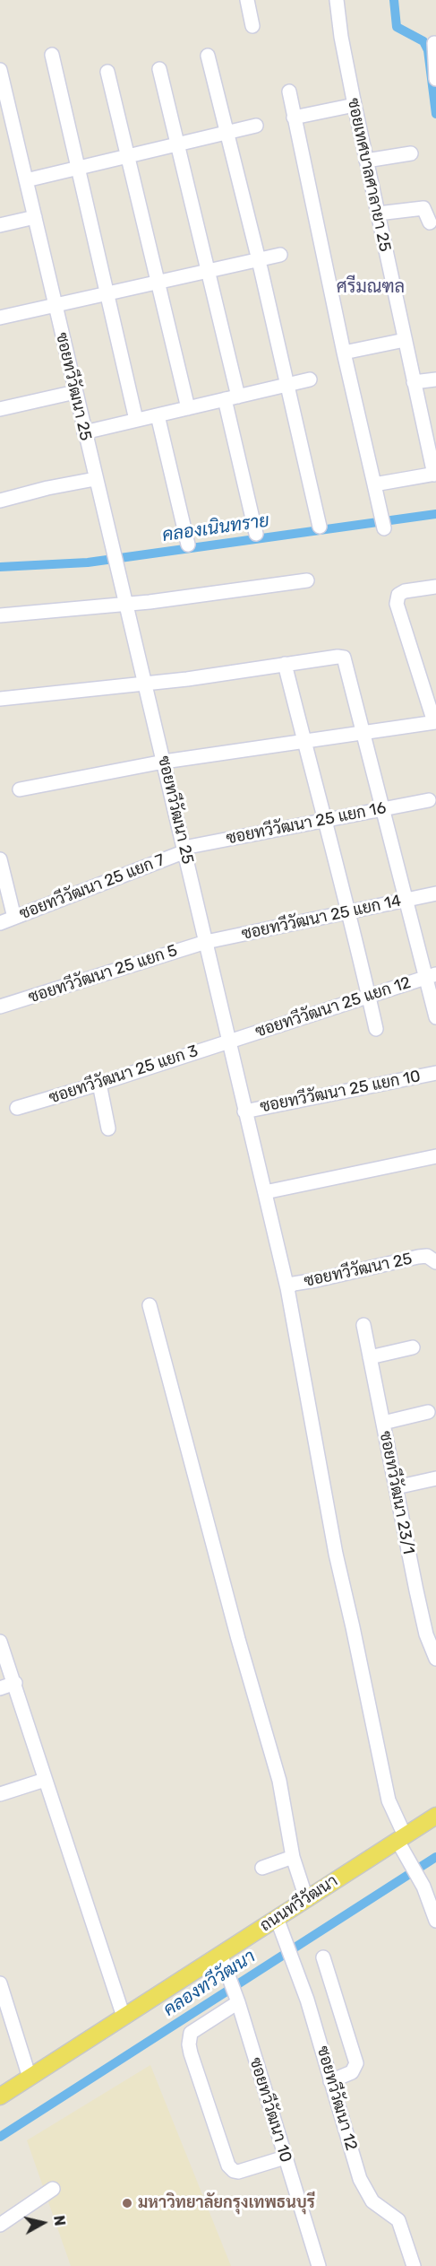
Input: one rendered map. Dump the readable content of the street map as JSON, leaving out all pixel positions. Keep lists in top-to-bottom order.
{
  "streets": {
    "main road": ["ถนนทวีวัฒนา"],
    "street": [
      "ซอยเทศบาลศาลายา 25",
      "ซอยทวีวัฒนา 25",
      "ซอยทวีวัฒนา 25 แยก 16",
      "ซอยทวีวัฒนา 25 แยก 7",
      "ซอยทวีวัฒนา 25 แยก 14",
      "ซอยทวีวัฒนา 25 แยก 5",
      "ซอยทวีวัฒนา 25 แยก 12",
      "ซอยทวีวัฒนา 25 แยก 3",
      "ซอยทวีวัฒนา 25 แยก 10",
      "ซอยทวีวัฒนา 23/1",
      "ซอยทวีวัฒนา 12",
      "ซอยทวีวัฒนา 10"
    ]
  },
  "crossings": [
    ["ซอยทวีวัฒนา 25", "ซอยทวีวัฒนา 25 แยก 16"],
    ["ซอยทวีวัฒนา 25", "ซอยทวีวัฒนา 25 แยก 7"],
    ["ซอยทวีวัฒนา 25", "ซอยทวีวัฒนา 25 แยก 14"],
    ["ซอยทวีวัฒนา 25", "ซอยทวีวัฒนา 25 แยก 5"],
    ["ซอยทวีวัฒนา 25", "ซอยทวีวัฒนา 25 แยก 12"],
    ["ซอยทวีวัฒนา 25", "ซอยทวีวัฒนา 25 แยก 3"],
    ["ซอยทวีวัฒนา 25", "ซอยทวีวัฒนา 25 แยก 10"],
    ["ซอยทวีวัฒนา 25 แยก 16", "ซอยทวีวัฒนา 25 แยก 7"],
    ["ซอยทวีวัฒนา 25 แยก 14", "ซอยทวีวัฒนา 25 แยก 5"],
    ["ซอยทวีวัฒนา 25 แยก 12", "ซอยทวีวัฒนา 25 แยก 3"],
    ["ถนนทวีวัฒนา", "ซอยทวีวัฒนา 12"],
    ["ถนนทวีวัฒนา", "ซอยทวีวัฒนา 10"]
  ],
  "districts": ["ศรีมณฑล"],
  "water": ["คลองเนินทราย", "คลองทวีวัฒนา"],
  "places": ["มหาวิทยาลัยกรุงเทพธนบุรี"],
  "north": "right"
}
